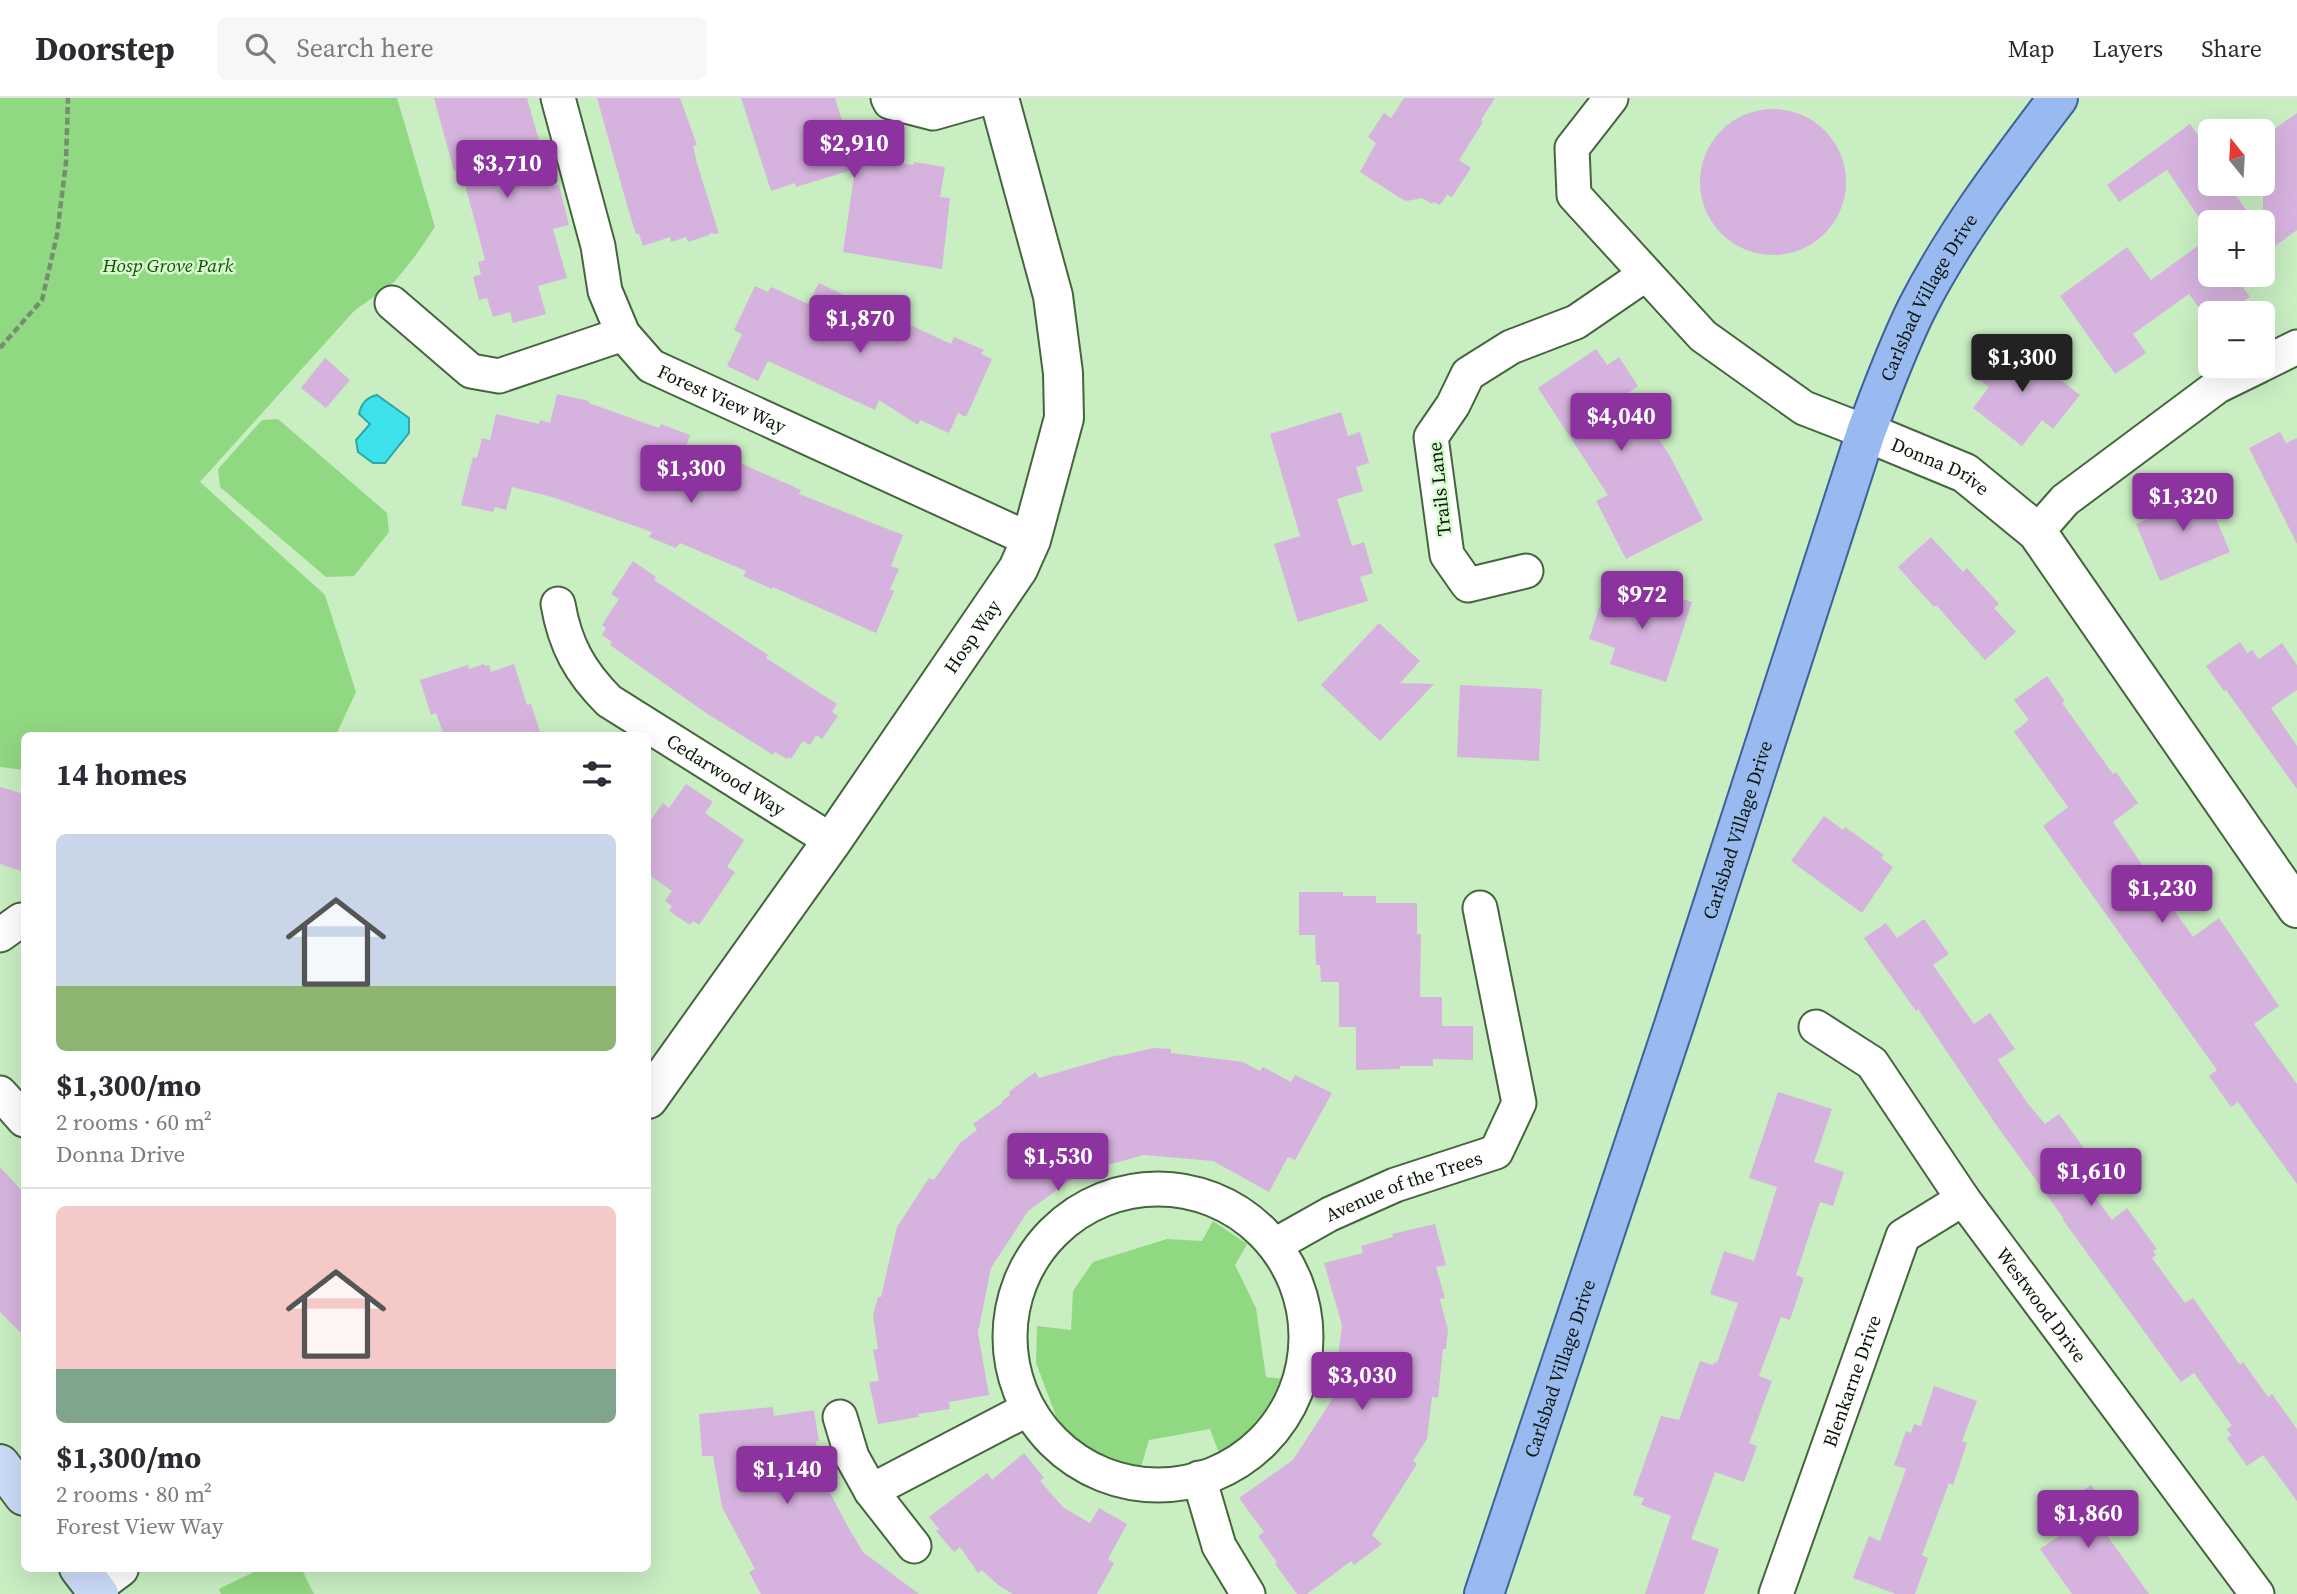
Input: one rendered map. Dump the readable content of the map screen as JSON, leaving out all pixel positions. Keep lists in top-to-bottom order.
{
  "streets": {
    "main road": ["Carlsbad Village Drive"],
    "street": [
      "Forest View Way",
      "Donna Drive",
      "Trails Lane",
      "Hosp Way",
      "Cedarwood Way",
      "Avenue of the Trees",
      "Westwood Drive",
      "Blenkarne Drive"
    ]
  },
  "crossings": [
    ["Carlsbad Village Drive", "Donna Drive"],
    ["Forest View Way", "Hosp Way"],
    ["Donna Drive", "Trails Lane"],
    ["Hosp Way", "Cedarwood Way"],
    ["Westwood Drive", "Blenkarne Drive"]
  ],
  "parks": ["Hosp Grove Park"],
  "north": "top",
  "page": {
    "header": "Doorstep",
    "search": "Search here",
    "nav": ["Map", "Layers", "Share"],
    "map_buttons": ["+", "−"],
    "price": [
      "$2,910",
      "$3,710",
      "$1,870",
      "$1,300",
      "$4,040",
      "$1,300",
      "$1,320",
      "$972",
      "$1,230",
      "$1,530",
      "$1,610",
      "$3,030",
      "$1,140",
      "$1,860"
    ],
    "heading": "14 homes",
    "list": [
      {
        "name": "$1,300/mo",
        "note": "2 rooms · 60 m² · Donna Drive"
      },
      {
        "name": "$1,300/mo",
        "note": "2 rooms · 80 m² · Forest View Way"
      }
    ]
  }
}
